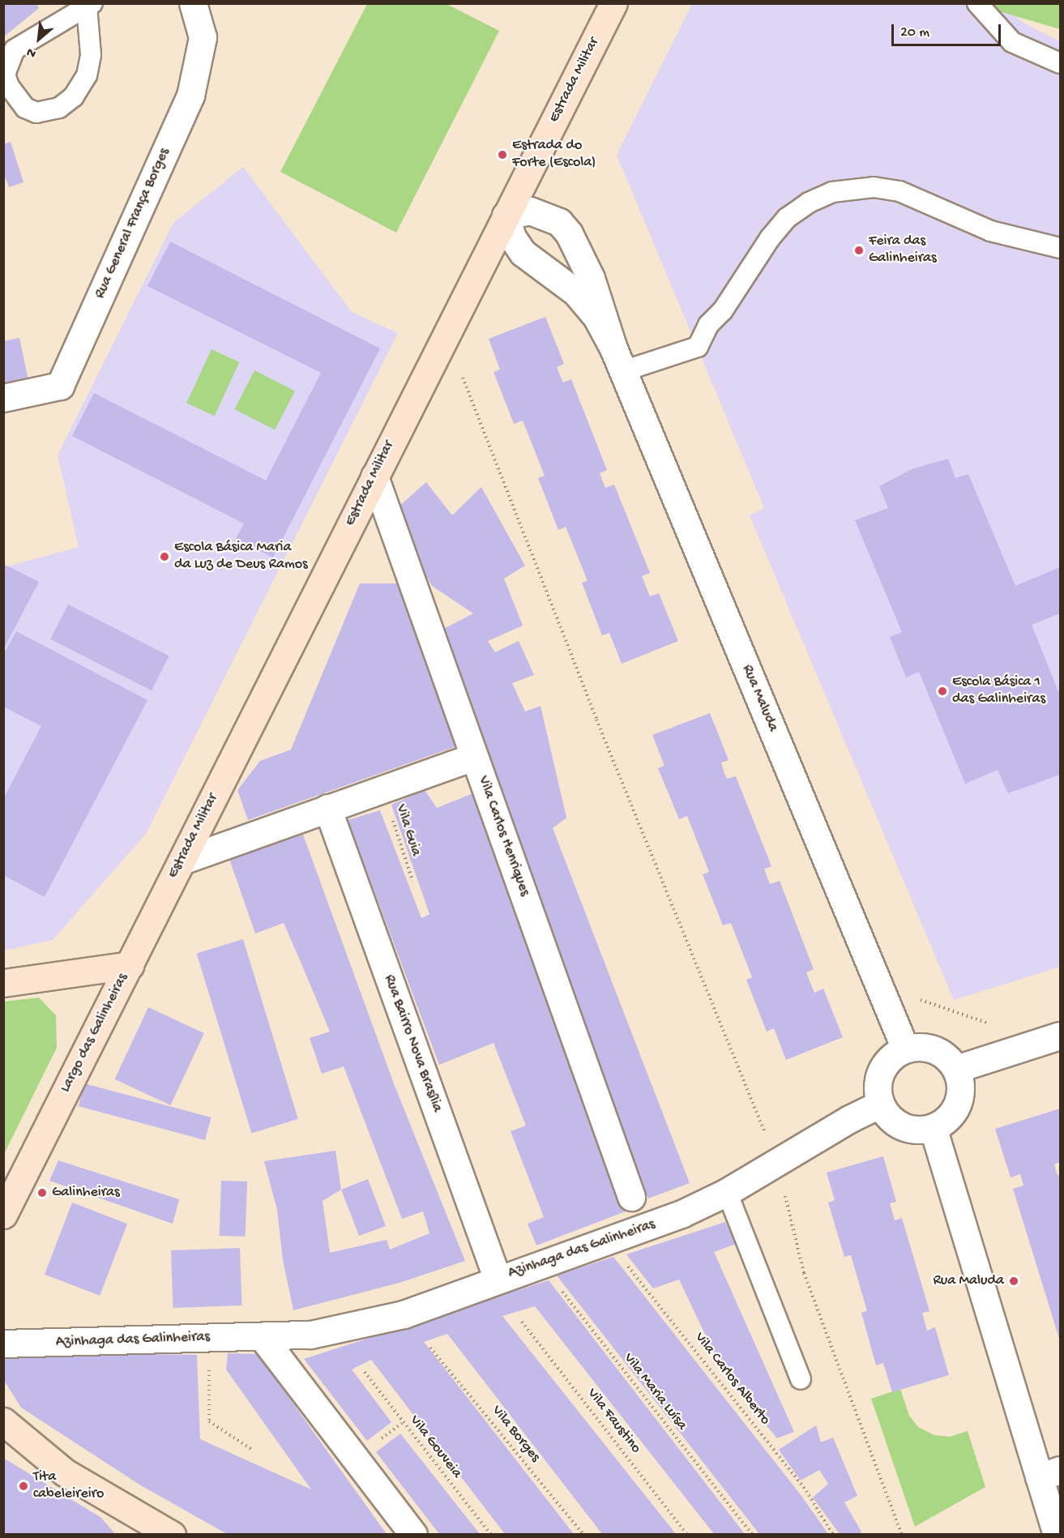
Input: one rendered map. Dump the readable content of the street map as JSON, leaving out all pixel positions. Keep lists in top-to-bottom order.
{
  "streets": {
    "street": [
      "Estrada Militar",
      "Rua General França Borges",
      "Rua Maluda",
      "Vila Carlos Henriques",
      "Largo das Galinheiras",
      "Rua Bairro Nova Brasília",
      "Azinhaga das Galinheiras"
    ],
    "path": [
      "Vila Guia",
      "Vila Carlos Alberto",
      "Vila Maria Luísa",
      "Vila Faustino",
      "Vila Borges",
      "Vila Gouveia"
    ]
  },
  "crossings": [
    ["Estrada Militar", "Vila Carlos Henriques"],
    ["Estrada Militar", "Largo das Galinheiras"],
    ["Rua Maluda", "Azinhaga das Galinheiras"],
    ["Rua Bairro Nova Brasília", "Azinhaga das Galinheiras"],
    ["Azinhaga das Galinheiras", "Vila Carlos Alberto"],
    ["Azinhaga das Galinheiras", "Vila Maria Luísa"]
  ],
  "places": [
    "Estrada do Forte (Escola)",
    "Feira das Galinheiras",
    "Escola Básica Maria da Luz de Deus Ramos",
    "Escola Básica 1 das Galinheiras",
    "Galinheiras",
    "Rua Maluda",
    "Tita cabeleireiro"
  ],
  "scale_bar": "20 m",
  "north": "bottom left"
}
